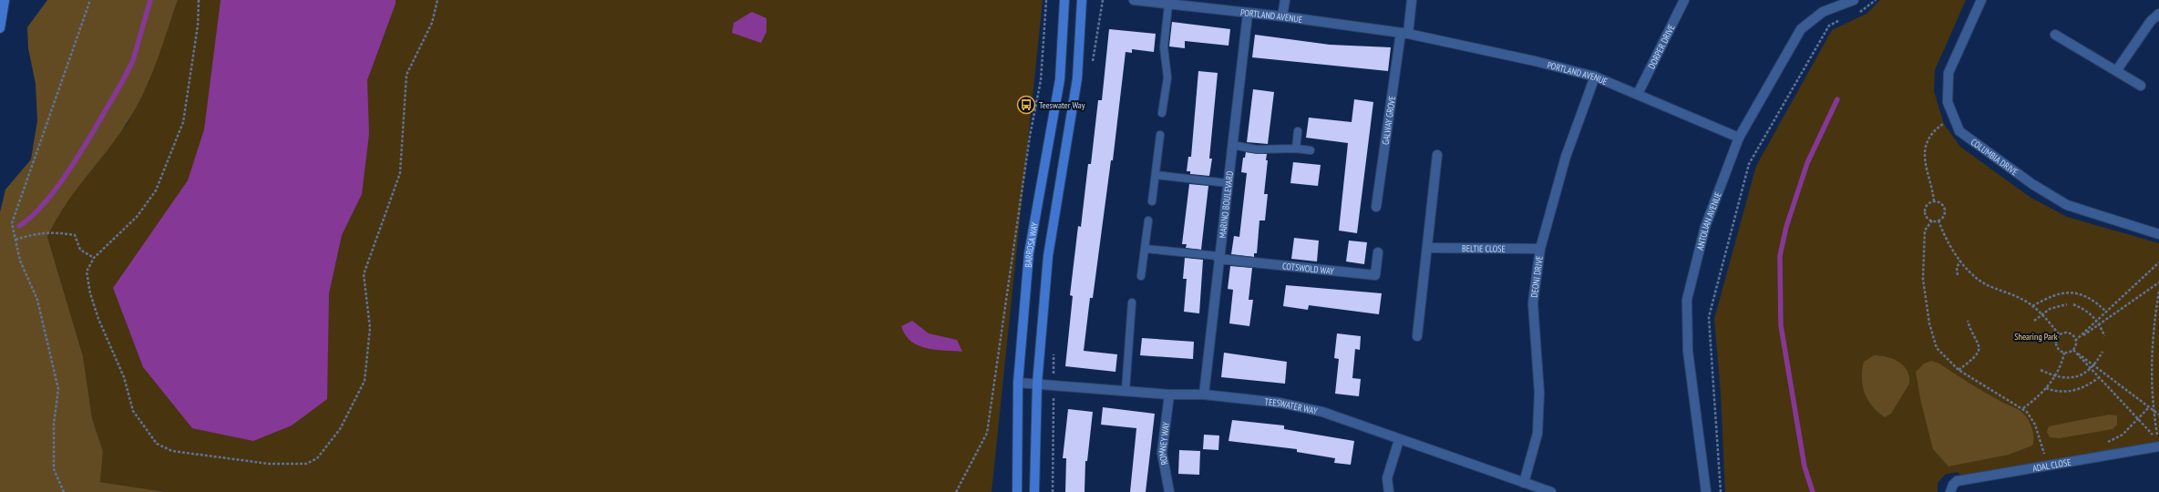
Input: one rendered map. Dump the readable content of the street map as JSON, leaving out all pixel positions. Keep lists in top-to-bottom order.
{
  "streets": {
    "street": [
      "PORTLAND AVENUE",
      "DORPER DRIVE",
      "GALWAY GROVE",
      "COLUMBIA DRIVE",
      "MARINO BOULEVARD",
      "ANTOLIAN AVENUE",
      "BARROSA WAY",
      "BELTIE CLOSE",
      "COTSWOLD WAY",
      "DEONI DRIVE",
      "TEESWATER WAY",
      "ROMNEY WAY",
      "ADAL CLOSE"
    ]
  },
  "crossings": [
    ["PORTLAND AVENUE", "DORPER DRIVE"],
    ["PORTLAND AVENUE", "GALWAY GROVE"],
    ["PORTLAND AVENUE", "MARINO BOULEVARD"],
    ["PORTLAND AVENUE", "ANTOLIAN AVENUE"],
    ["PORTLAND AVENUE", "DEONI DRIVE"],
    ["MARINO BOULEVARD", "COTSWOLD WAY"],
    ["MARINO BOULEVARD", "TEESWATER WAY"],
    ["BARROSA WAY", "TEESWATER WAY"],
    ["BELTIE CLOSE", "DEONI DRIVE"],
    ["DEONI DRIVE", "TEESWATER WAY"],
    ["TEESWATER WAY", "ROMNEY WAY"]
  ],
  "parks": ["Shearing Park"],
  "places": {
    "bus stop": ["Teeswater Way"]
  }
}
